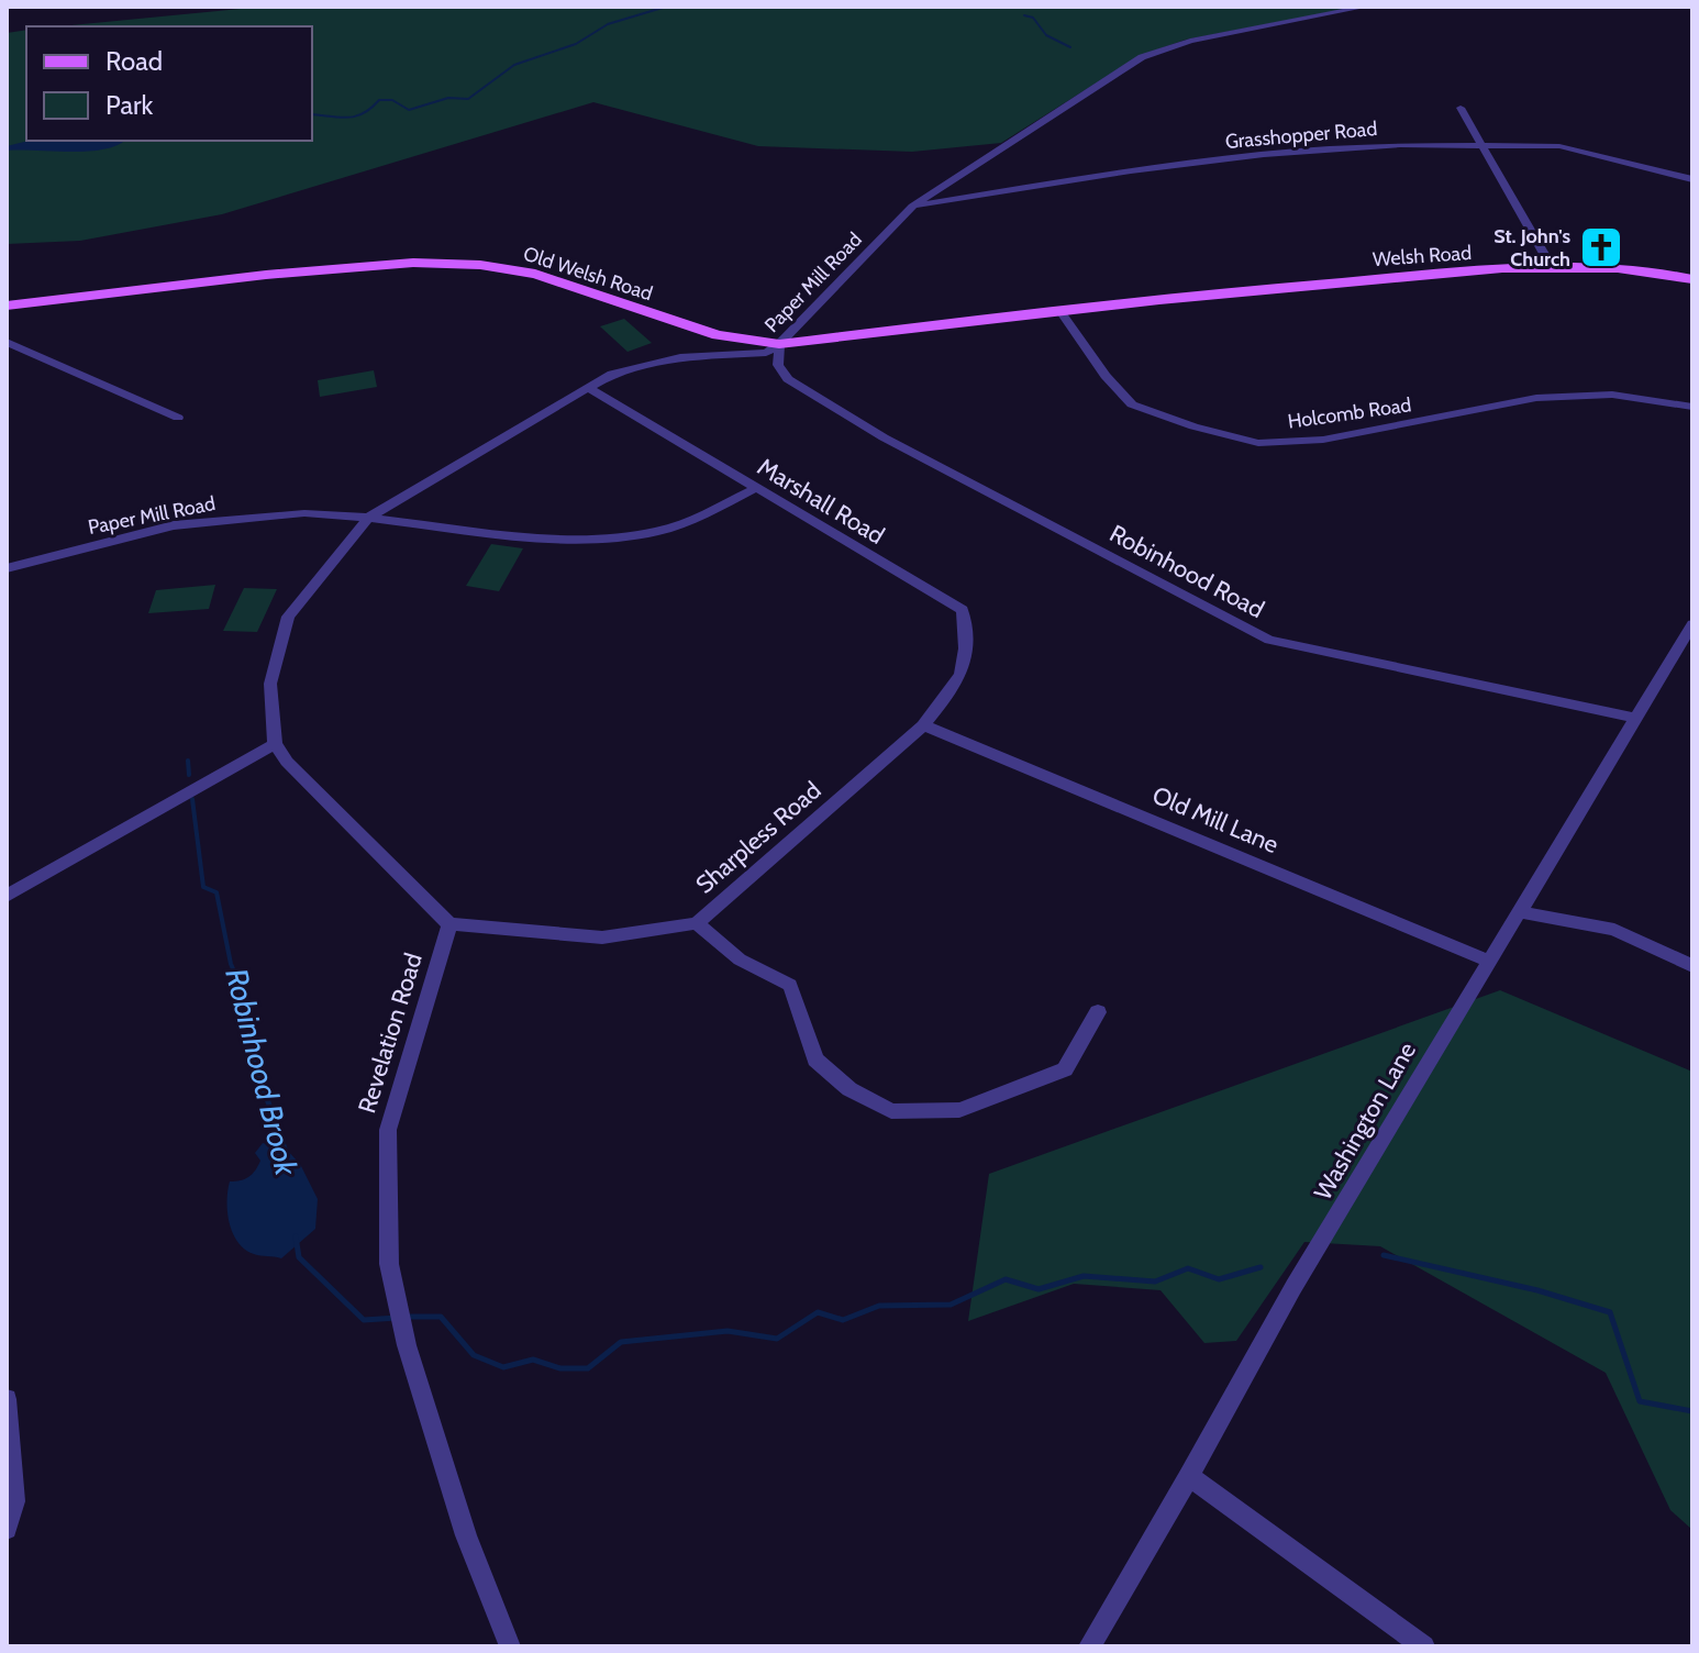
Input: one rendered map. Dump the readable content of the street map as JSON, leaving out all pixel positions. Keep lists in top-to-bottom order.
{
  "streets": {
    "main road": ["Welsh Road", "Old Welsh Road"],
    "street": [
      "Grasshopper Road",
      "Paper Mill Road",
      "Holcomb Road",
      "Marshall Road",
      "Robinhood Road",
      "Old Mill Lane",
      "Sharpless Road",
      "Revelation Road",
      "Washington Lane"
    ]
  },
  "crossings": [
    ["Grasshopper Road", "Paper Mill Road"],
    ["Welsh Road", "Old Welsh Road"],
    ["Old Welsh Road", "Paper Mill Road"],
    ["Old Welsh Road", "Holcomb Road"],
    ["Old Welsh Road", "Robinhood Road"],
    ["Paper Mill Road", "Marshall Road"],
    ["Paper Mill Road", "Robinhood Road"],
    ["Marshall Road", "Sharpless Road"],
    ["Robinhood Road", "Washington Lane"],
    ["Old Mill Lane", "Sharpless Road"],
    ["Old Mill Lane", "Washington Lane"],
    ["Sharpless Road", "Revelation Road"]
  ],
  "water": ["Robinhood Brook"],
  "places": {
    "church": ["St. John's Church"]
  },
  "legend": ["Road", "Park"]
}
